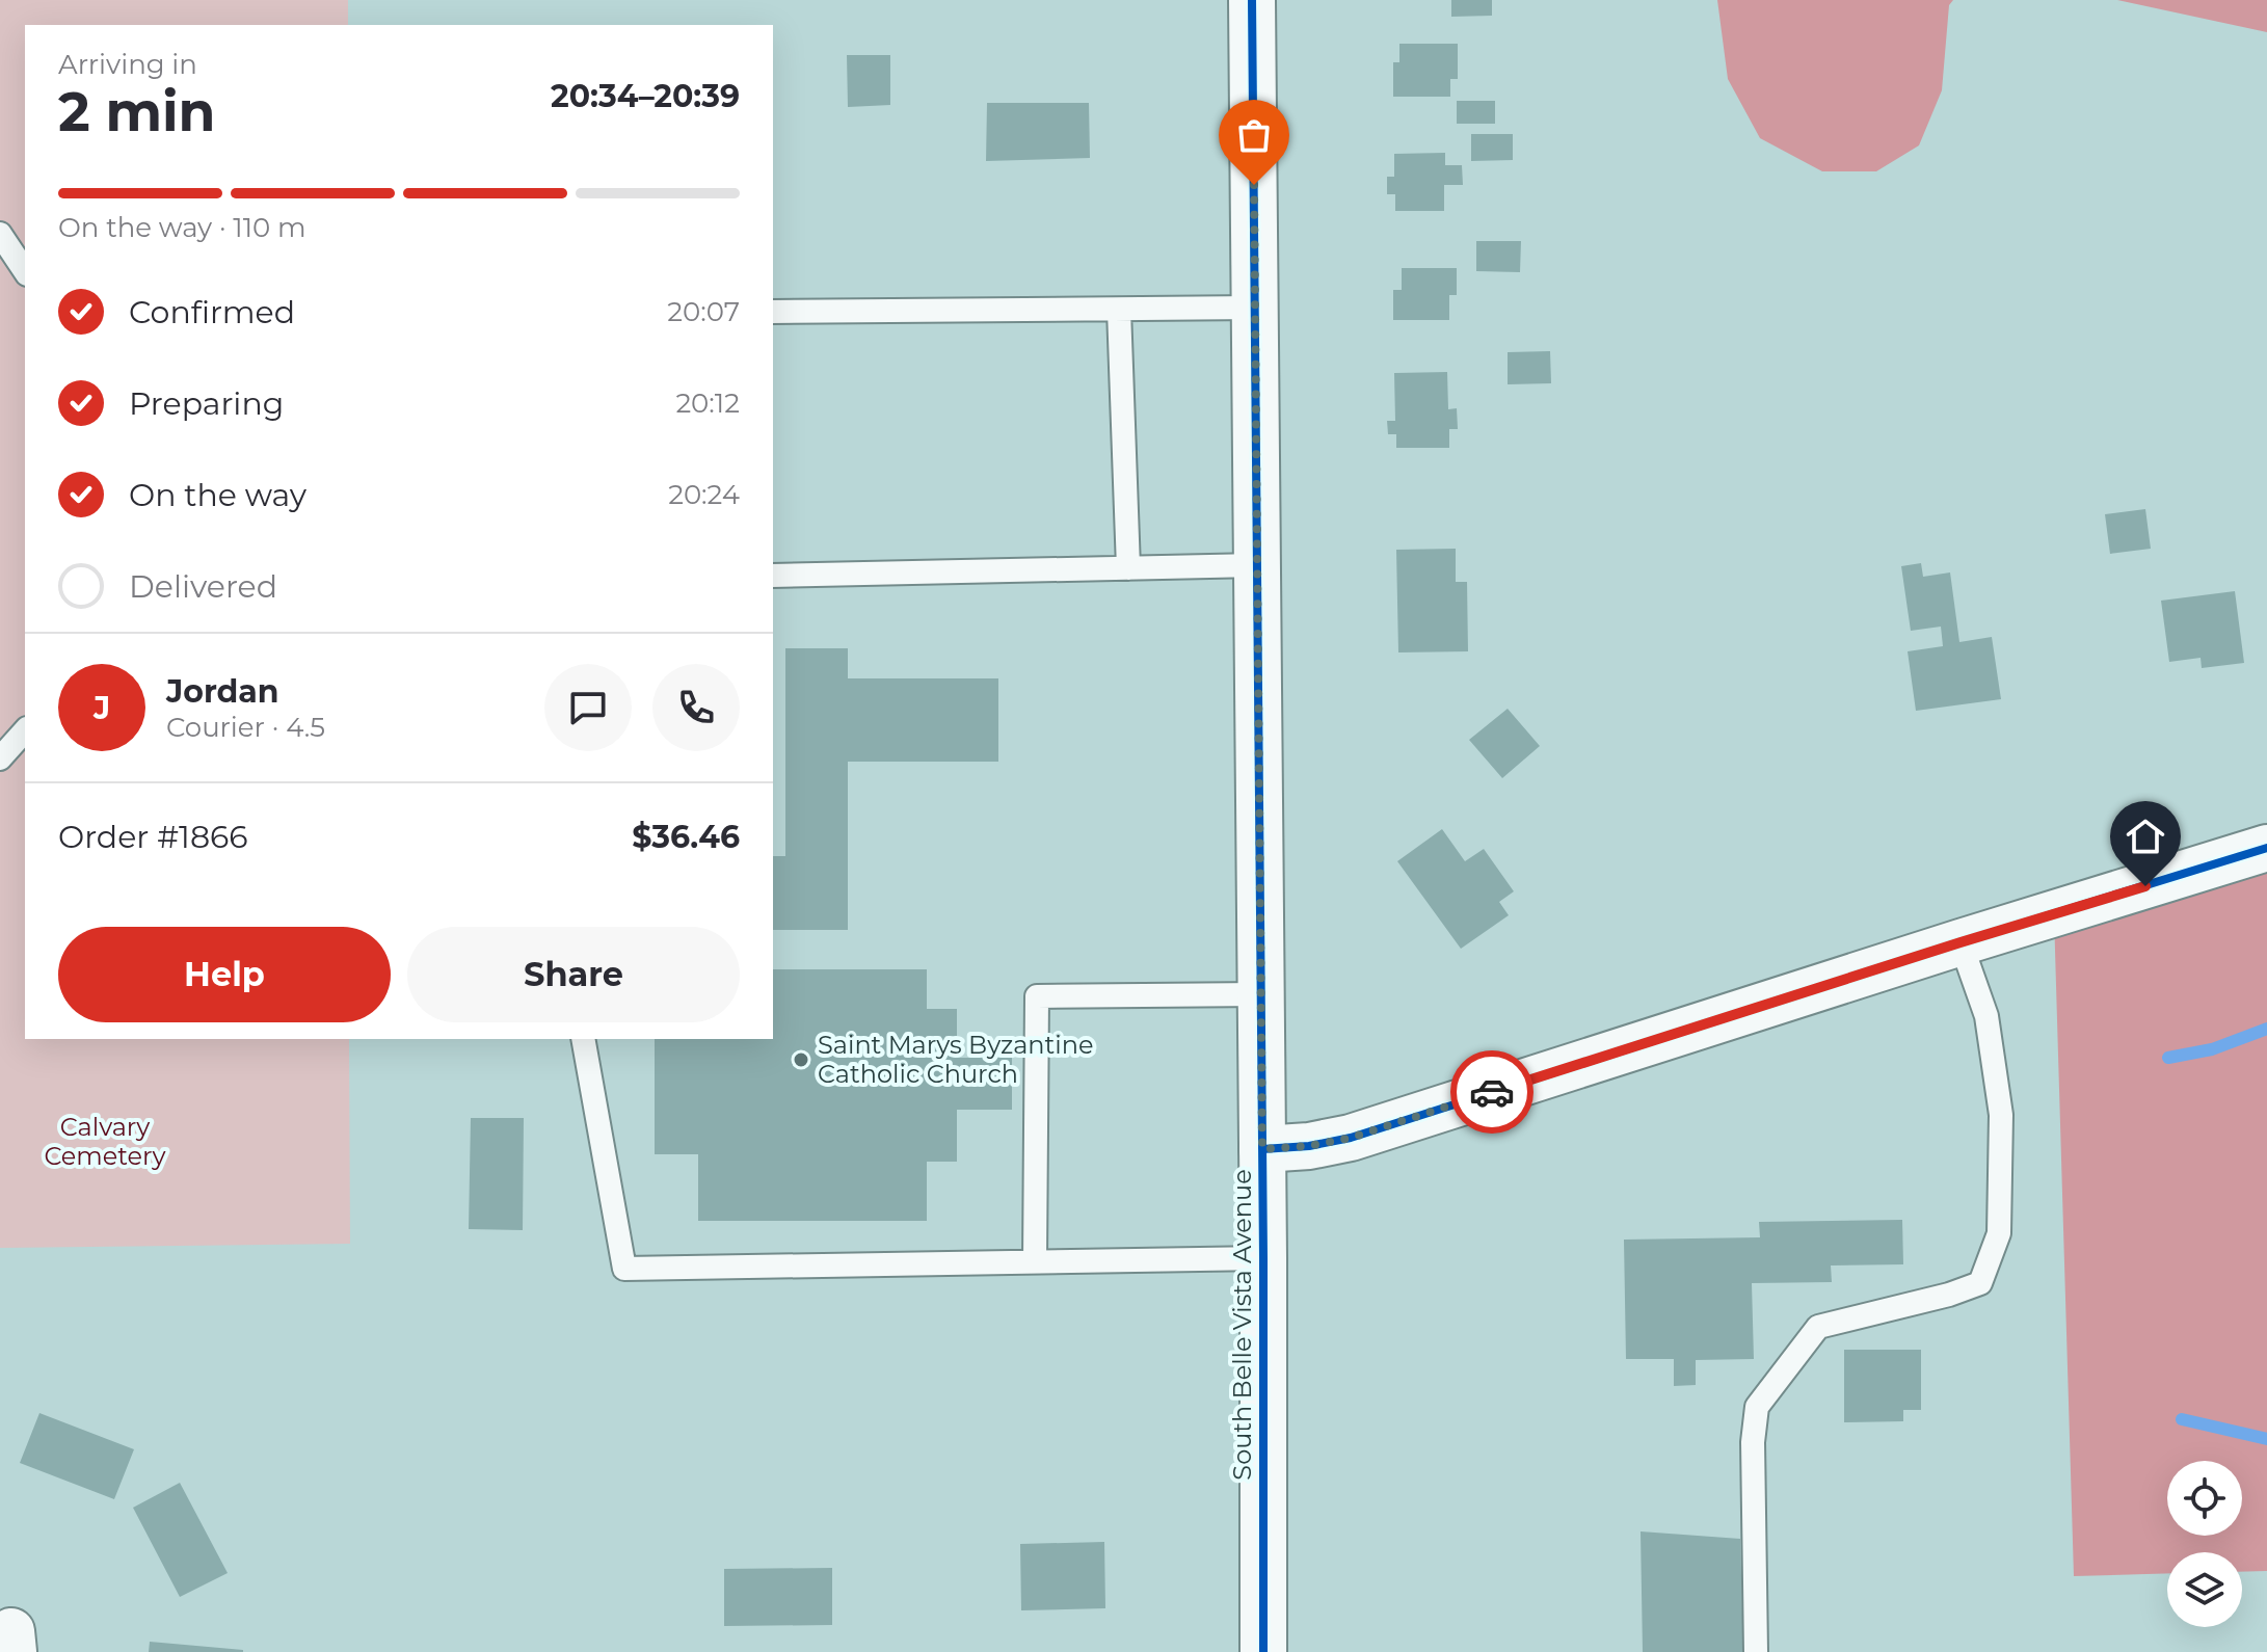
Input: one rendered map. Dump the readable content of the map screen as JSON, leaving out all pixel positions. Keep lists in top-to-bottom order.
{
  "streets": {
    "street": ["South Belle Vista Avenue"]
  },
  "parks": ["Calvary Cemetery"],
  "places": ["Saint Marys Byzantine Catholic Church"],
  "page": {
    "heading": ["2 min", "Arriving in", "20:34–20:39"],
    "panel": [
      "Jordan",
      "Courier · 4.5",
      "Order #1866",
      "$36.46"
    ],
    "bar": "On the way · 110 m",
    "list": [
      ["Confirmed", "20:07"],
      ["Preparing", "20:12"],
      ["On the way", "20:24"],
      "Delivered"
    ],
    "round": "J",
    "buttons": ["Help", "Share"]
  }
}
